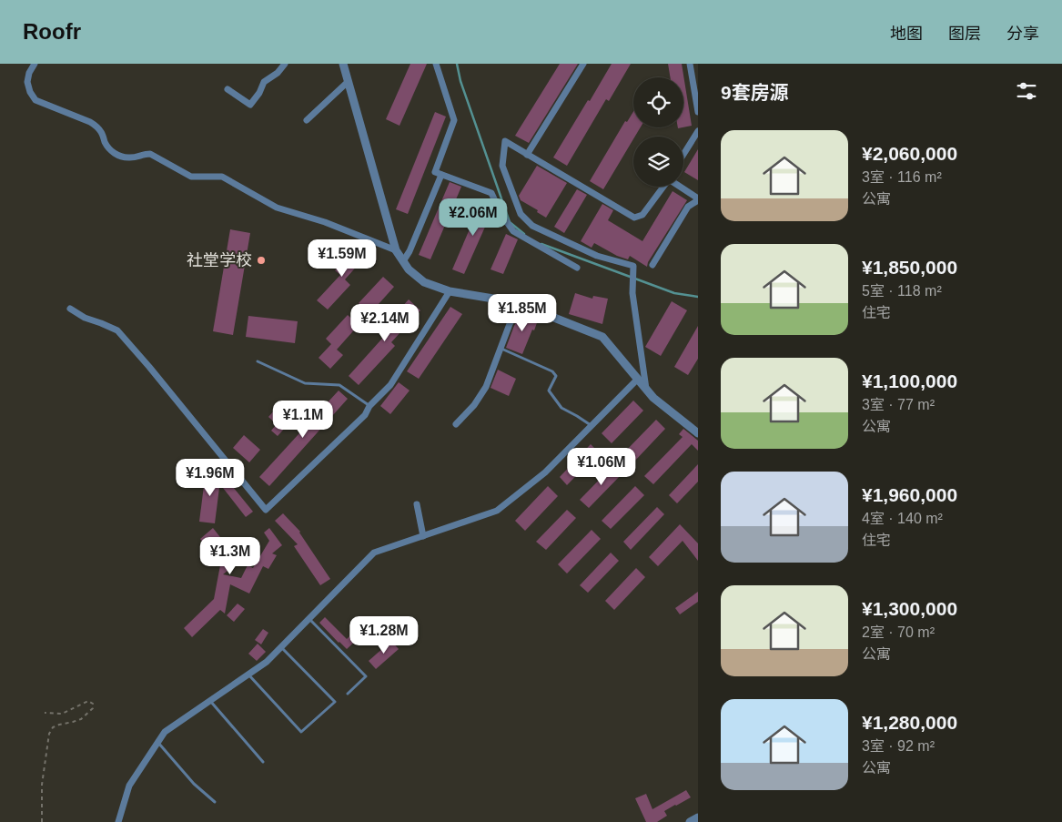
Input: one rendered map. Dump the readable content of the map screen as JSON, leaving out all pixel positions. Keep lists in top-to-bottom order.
{
  "places": ["社堂学校"],
  "page": {
    "header": "Roofr",
    "nav": ["地图", "图层", "分享"],
    "heading": "9套房源",
    "list": [
      {
        "name": "¥2,060,000",
        "note": "3室 · 116 m² · 公寓"
      },
      {
        "name": "¥1,850,000",
        "note": "5室 · 118 m² · 住宅"
      },
      {
        "name": "¥1,100,000",
        "note": "3室 · 77 m² · 公寓"
      },
      {
        "name": "¥1,960,000",
        "note": "4室 · 140 m² · 住宅"
      },
      {
        "name": "¥1,300,000",
        "note": "2室 · 70 m² · 公寓"
      },
      {
        "name": "¥1,280,000",
        "note": "3室 · 92 m² · 公寓"
      }
    ],
    "price": [
      "¥2.06M",
      "¥1.59M",
      "¥1.85M",
      "¥2.14M",
      "¥1.1M",
      "¥1.06M",
      "¥1.96M",
      "¥1.3M",
      "¥1.28M"
    ]
  }
}
